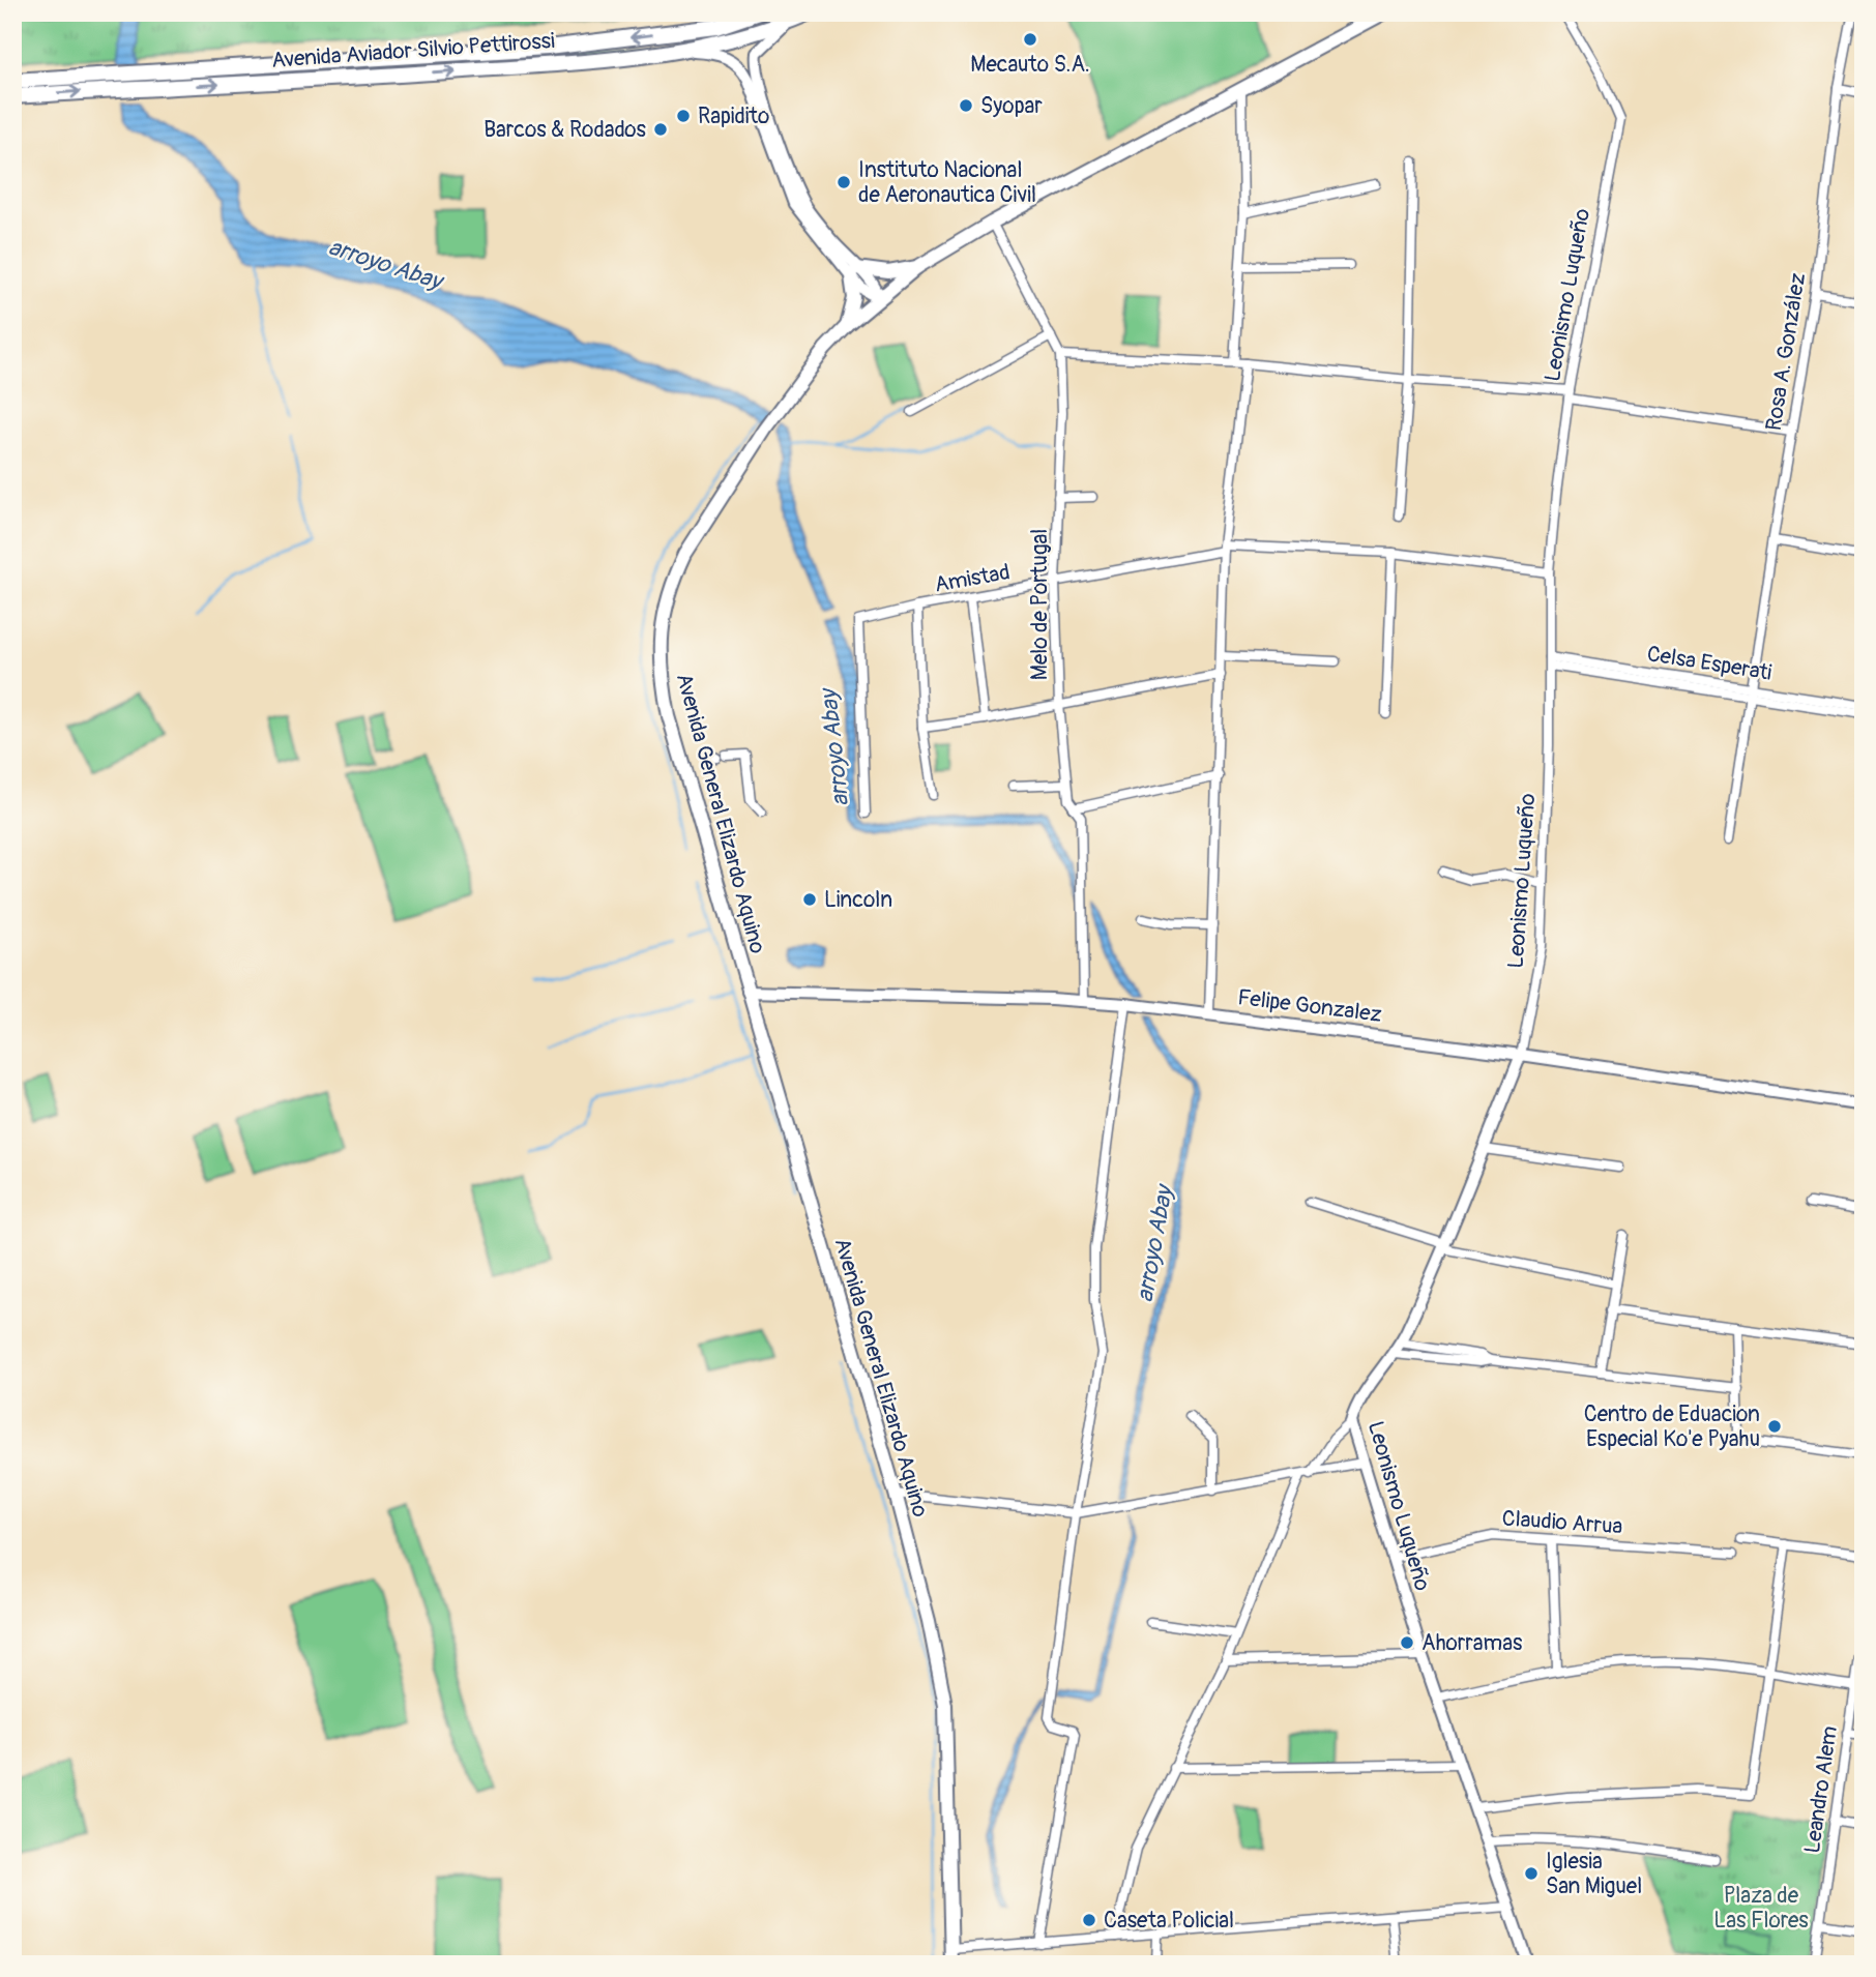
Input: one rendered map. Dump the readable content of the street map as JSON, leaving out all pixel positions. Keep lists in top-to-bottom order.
{
  "streets": {
    "highway": ["Avenida Aviador Silvio Pettirossi"],
    "main road": ["Avenida General Elizardo Aquino"],
    "street": [
      "Leonismo Luqueño",
      "Rosa A. González",
      "Amistad",
      "Melo de Portugal",
      "Celsa Esperati",
      "Felipe Gonzalez",
      "Claudio Arrua",
      "Leandro Alem"
    ]
  },
  "crossings": [
    ["Leonismo Luqueño", "Amistad"],
    ["Leonismo Luqueño", "Celsa Esperati"],
    ["Leonismo Luqueño", "Felipe Gonzalez"],
    ["Leonismo Luqueño", "Claudio Arrua"],
    ["Rosa A. González", "Celsa Esperati"],
    ["Amistad", "Melo de Portugal"],
    ["Melo de Portugal", "Avenida General Elizardo Aquino"],
    ["Melo de Portugal", "Felipe Gonzalez"],
    ["Avenida General Elizardo Aquino", "Felipe Gonzalez"]
  ],
  "water": ["arroyo Abay"],
  "parks": ["Plaza de Las Flores"],
  "places": [
    "Mecauto S.A.",
    "Syopar",
    "Rapidito",
    "Barcos & Rodados",
    "Instituto Nacional de Aeronautica Civil",
    "Lincoln",
    "Centro de Eduacion Especial Ko'e Pyahu",
    "Ahorramas",
    "Iglesia San Miguel",
    "Caseta Policial"
  ]
}
